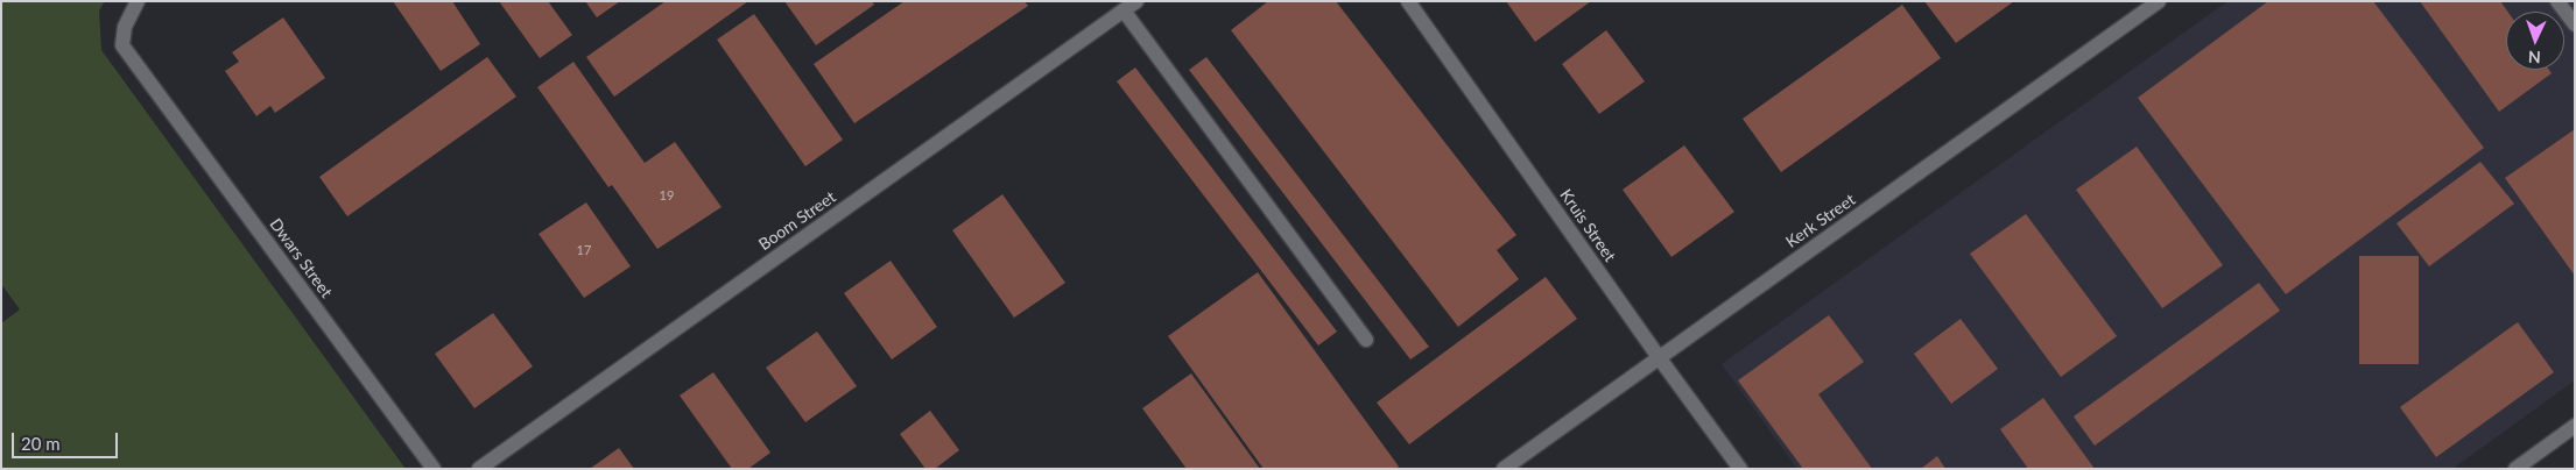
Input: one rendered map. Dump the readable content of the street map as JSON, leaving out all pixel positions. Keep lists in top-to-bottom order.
{
  "streets": {
    "street": [
      "Boom Street",
      "Kerk Street",
      "Kruis Street",
      "Dwars Street"
    ]
  },
  "crossings": [
    ["Kerk Street", "Kruis Street"]
  ],
  "house_numbers": ["19", "17"],
  "scale_bar": "20 m",
  "north": "bottom"
}
